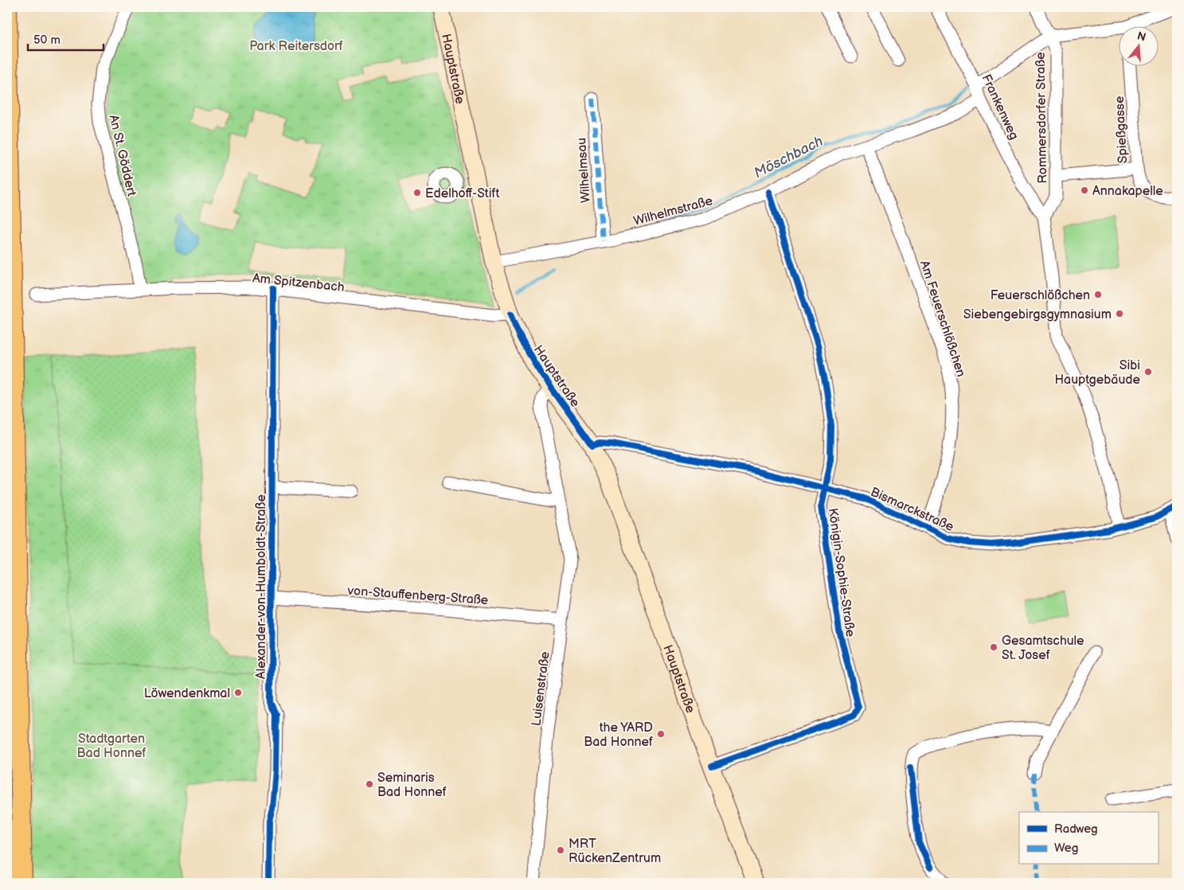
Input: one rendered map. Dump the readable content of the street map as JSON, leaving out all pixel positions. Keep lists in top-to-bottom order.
{
  "streets": {
    "main road": ["Hauptstraße"],
    "street": [
      "Frankenweg",
      "Rommersdorfer Straße",
      "Spießgasse",
      "An St. Göddert",
      "Wilhelmsau",
      "Wilhelmstraße",
      "Am Spitzenbach",
      "Am Feuerschlößchen",
      "Bismarckstraße",
      "Königin-Sophie-Straße",
      "Alexander-von-Humboldt-Straße",
      "von-Stauffenberg-Straße",
      "Luisenstraße"
    ]
  },
  "crossings": [
    ["Hauptstraße", "Wilhelmstraße"],
    ["Hauptstraße", "Am Spitzenbach"],
    ["Hauptstraße", "Bismarckstraße"],
    ["Hauptstraße", "Königin-Sophie-Straße"],
    ["Hauptstraße", "Luisenstraße"],
    ["Frankenweg", "Rommersdorfer Straße"],
    ["Frankenweg", "Wilhelmstraße"],
    ["Rommersdorfer Straße", "Spießgasse"],
    ["An St. Göddert", "Am Spitzenbach"],
    ["Wilhelmsau", "Wilhelmstraße"],
    ["Wilhelmstraße", "Am Feuerschlößchen"],
    ["Wilhelmstraße", "Königin-Sophie-Straße"],
    ["Am Spitzenbach", "Alexander-von-Humboldt-Straße"],
    ["Am Feuerschlößchen", "Bismarckstraße"],
    ["Bismarckstraße", "Königin-Sophie-Straße"],
    ["Alexander-von-Humboldt-Straße", "von-Stauffenberg-Straße"],
    ["von-Stauffenberg-Straße", "Luisenstraße"]
  ],
  "water": ["Möschbach"],
  "parks": ["Park Reitersdorf", "Stadtgarten Bad Honnef"],
  "places": [
    "Annakapelle",
    "Edelhoff-Stift",
    "Feuerschlößchen",
    "Siebengebirgsgymnasium",
    "Sibi Hauptgebäude",
    "Gesamtschule St. Josef",
    "Löwendenkmal",
    "the YARD Bad Honnef",
    "Seminaris Bad Honnef",
    "MRT RückenZentrum"
  ],
  "legend": ["Radweg", "Weg"],
  "scale_bar": "50 m",
  "north": "top"
}
